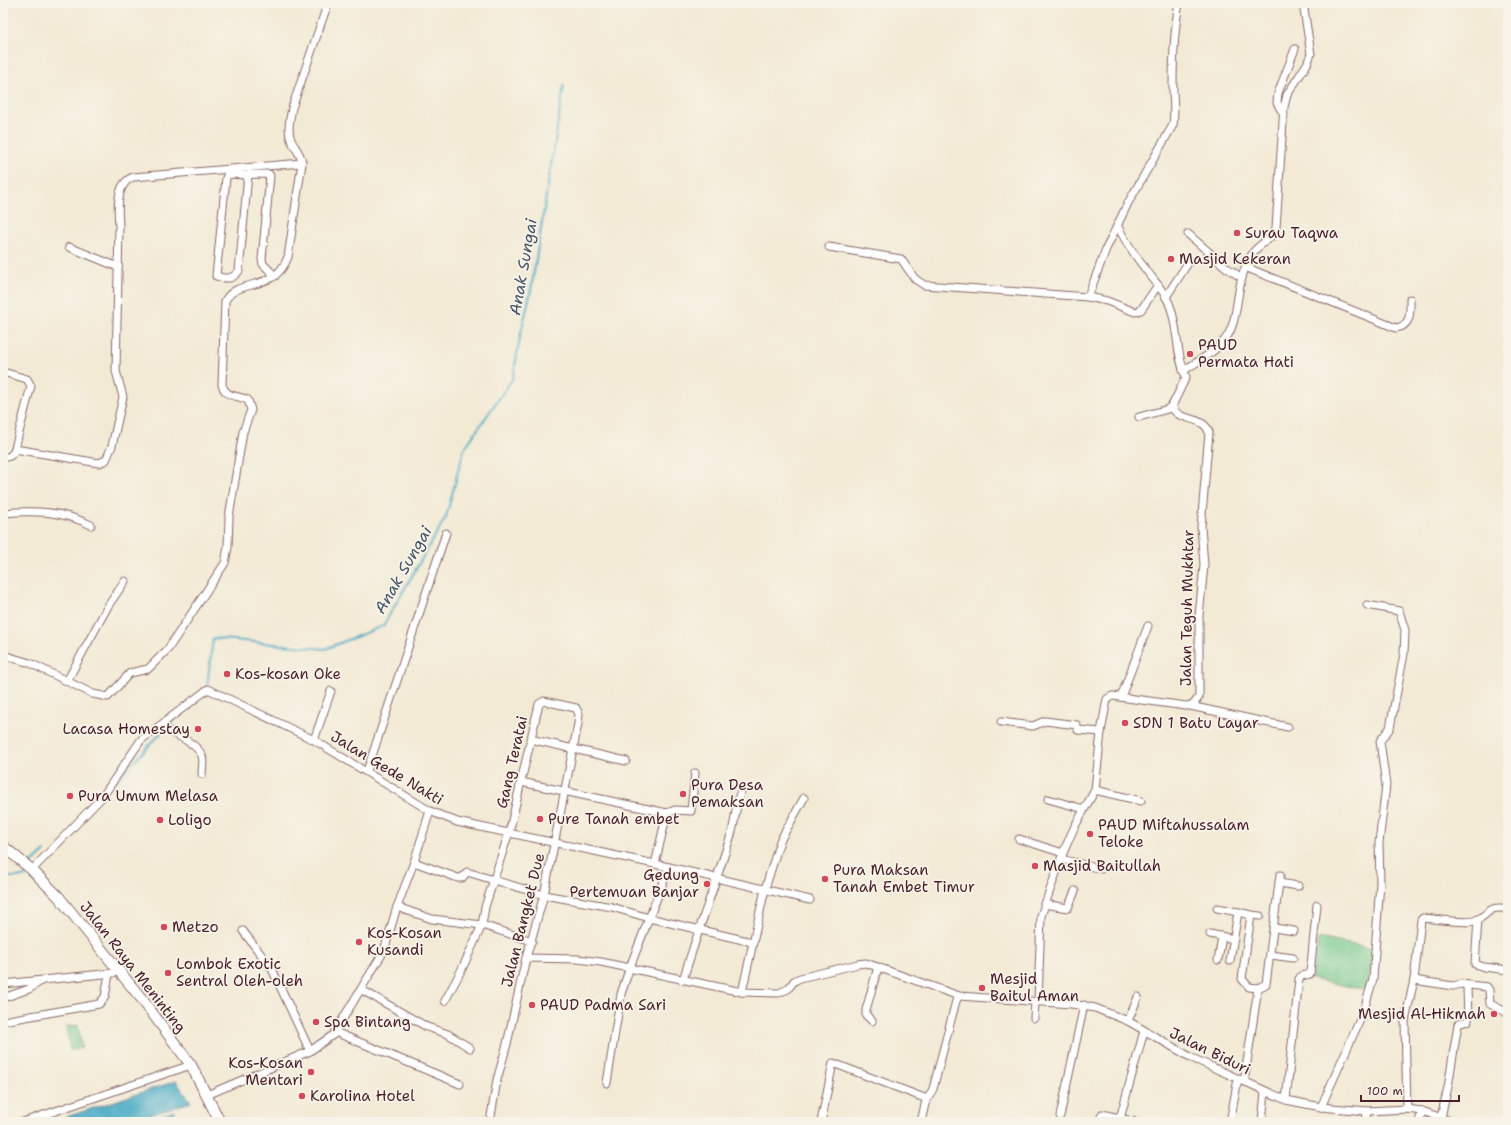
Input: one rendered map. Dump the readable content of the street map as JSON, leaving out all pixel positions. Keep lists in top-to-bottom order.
{
  "streets": {
    "highway": ["Jalan Raya Meninting"],
    "street": [
      "Jalan Teguh Mukhtar",
      "Gang Teratai",
      "Jalan Gede Nakti",
      "Jalan Bangket Due",
      "Jalan Biduri"
    ]
  },
  "crossings": [
    ["Gang Teratai", "Jalan Gede Nakti"],
    ["Gang Teratai", "Jalan Bangket Due"],
    ["Jalan Gede Nakti", "Jalan Bangket Due"],
    ["Jalan Gede Nakti", "Jalan Raya Meninting"],
    ["Jalan Bangket Due", "Jalan Biduri"]
  ],
  "water": ["Anak Sungai"],
  "places": [
    "Surau Taqwa",
    "Masjid Kekeran",
    "PAUD Permata Hati",
    "Kos-kosan Oke",
    "SDN 1 Batu Layar",
    "Lacasa Homestay",
    "Pura Desa Pemaksan",
    "Pura Umum Melasa",
    "Pure Tanah embet",
    "Loligo",
    "PAUD Miftahussalam Teloke",
    "Masjid Baitullah",
    "Pura Maksan Tanah Embet Timur",
    "Gedung Pertemuan Banjar",
    "Metzo",
    "Kos-Kosan Kusandi",
    "Lombok Exotic Sentral Oleh-oleh",
    "Mesjid Baitul Aman",
    "PAUD Padma Sari",
    "Mesjid Al-Hikmah",
    "Spa Bintang",
    "Kos-Kosan Mentari",
    "Karolina Hotel"
  ],
  "scale_bar": "100 m"
}
